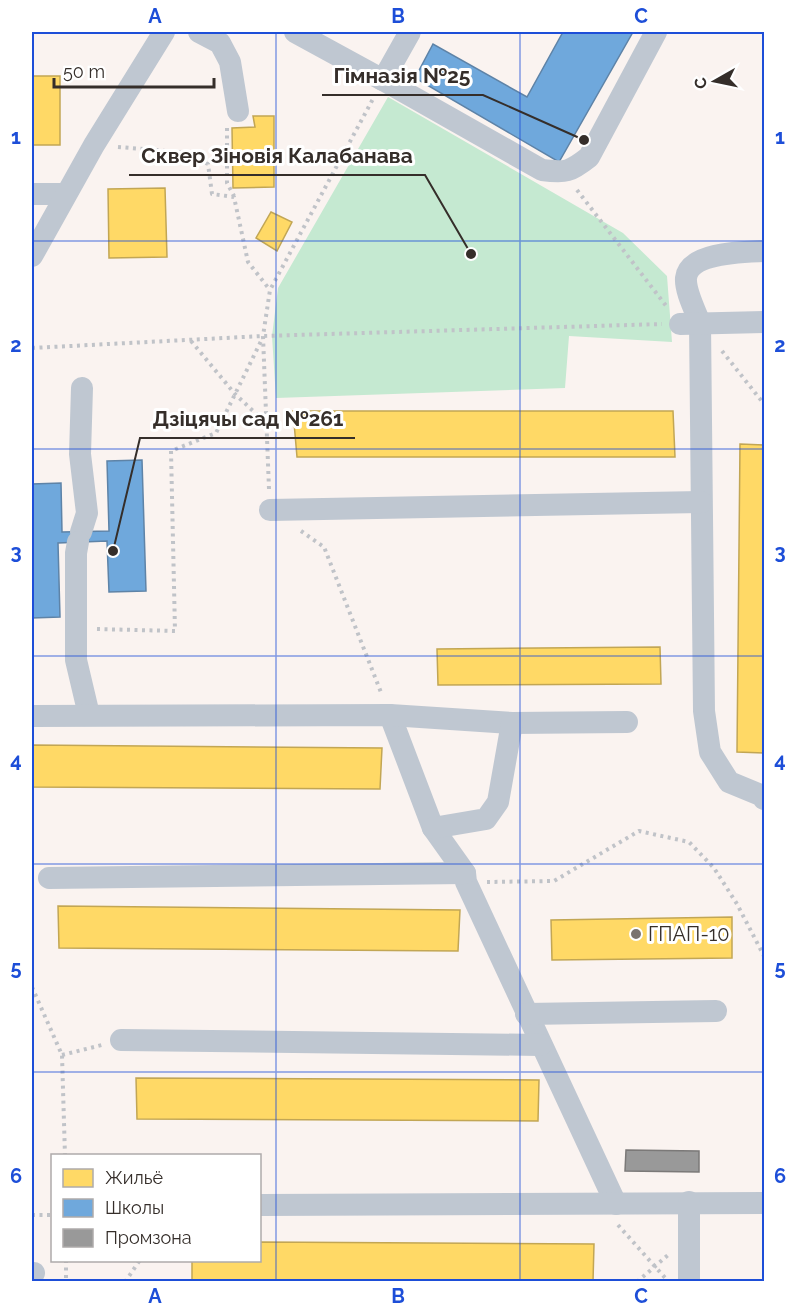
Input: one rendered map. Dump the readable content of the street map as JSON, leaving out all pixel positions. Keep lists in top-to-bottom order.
{
  "places": [
    "Гімназія №25",
    "Сквер Зіновія Калабанава",
    "Дзіцячы сад №261",
    "ГПАП-10"
  ],
  "legend": ["Жильё", "Школы", "Промзона"],
  "scale_bar": "50 m",
  "north": "left",
  "grid": {
    "columns": ["A", "B", "C"],
    "rows": [
      "1",
      "2",
      "3",
      "4",
      "5",
      "6"
    ]
  }
}
